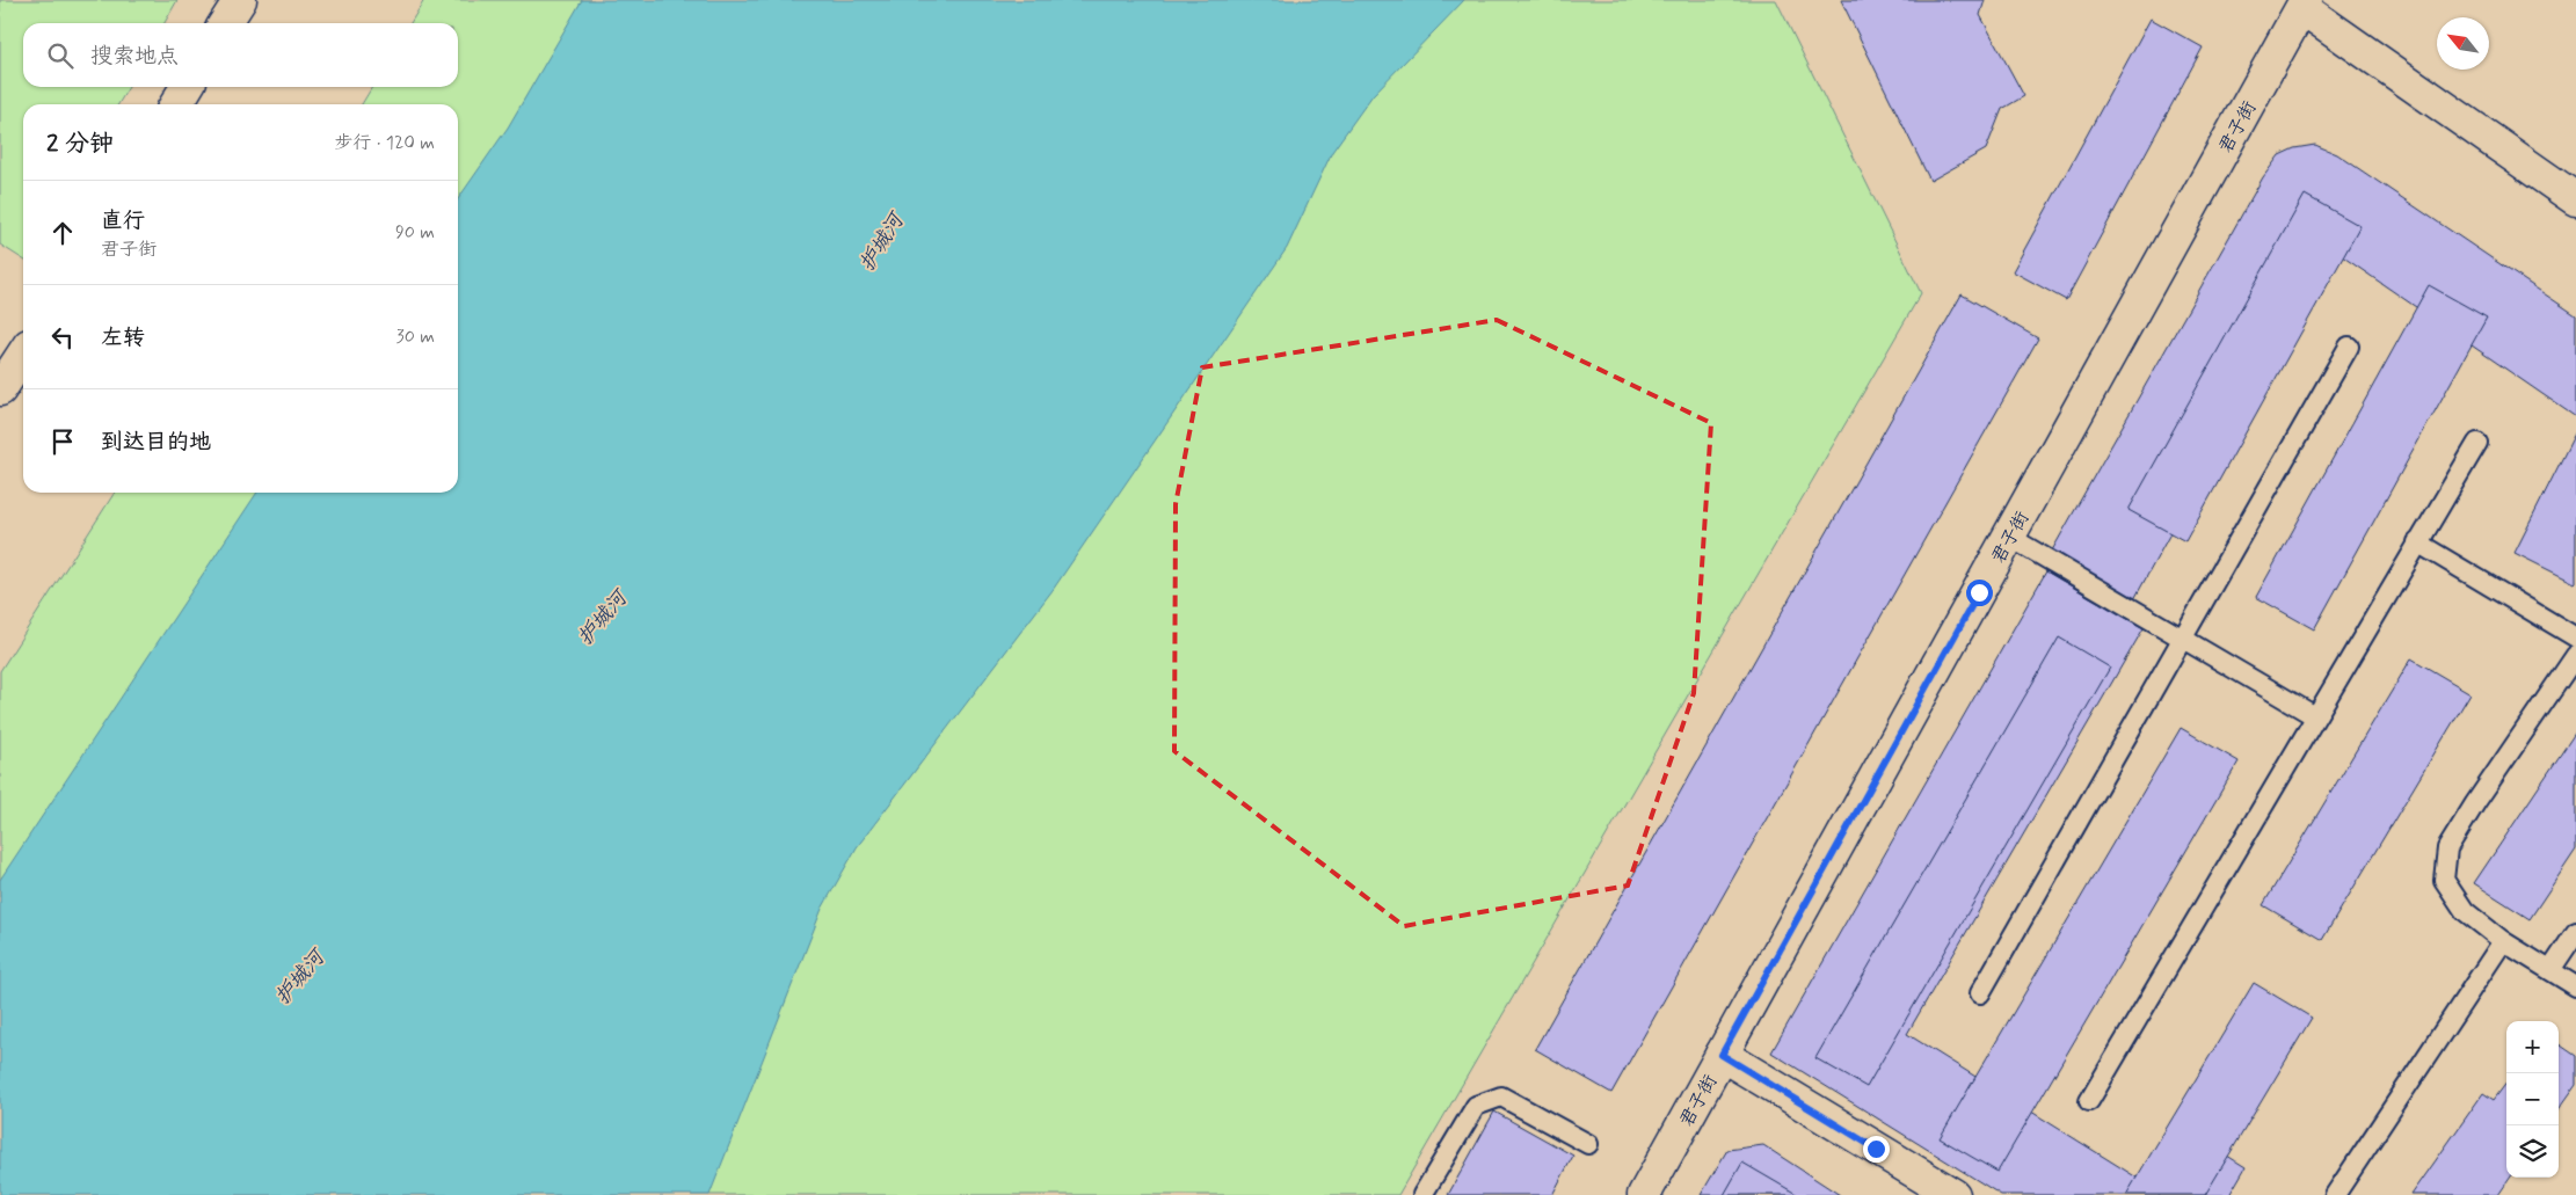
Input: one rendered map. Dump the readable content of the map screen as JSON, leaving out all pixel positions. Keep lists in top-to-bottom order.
{
  "streets": {
    "street": ["君子街"]
  },
  "water": ["护城河"],
  "north": "top left",
  "page": {
    "search": "搜索地点",
    "heading": ["2 分钟", "步行 · 120 m"],
    "list": [
      ["直行", "君子街", "90 m"],
      ["左转", "30 m"],
      "到达目的地"
    ],
    "map_buttons": ["+", "−"]
  }
}
